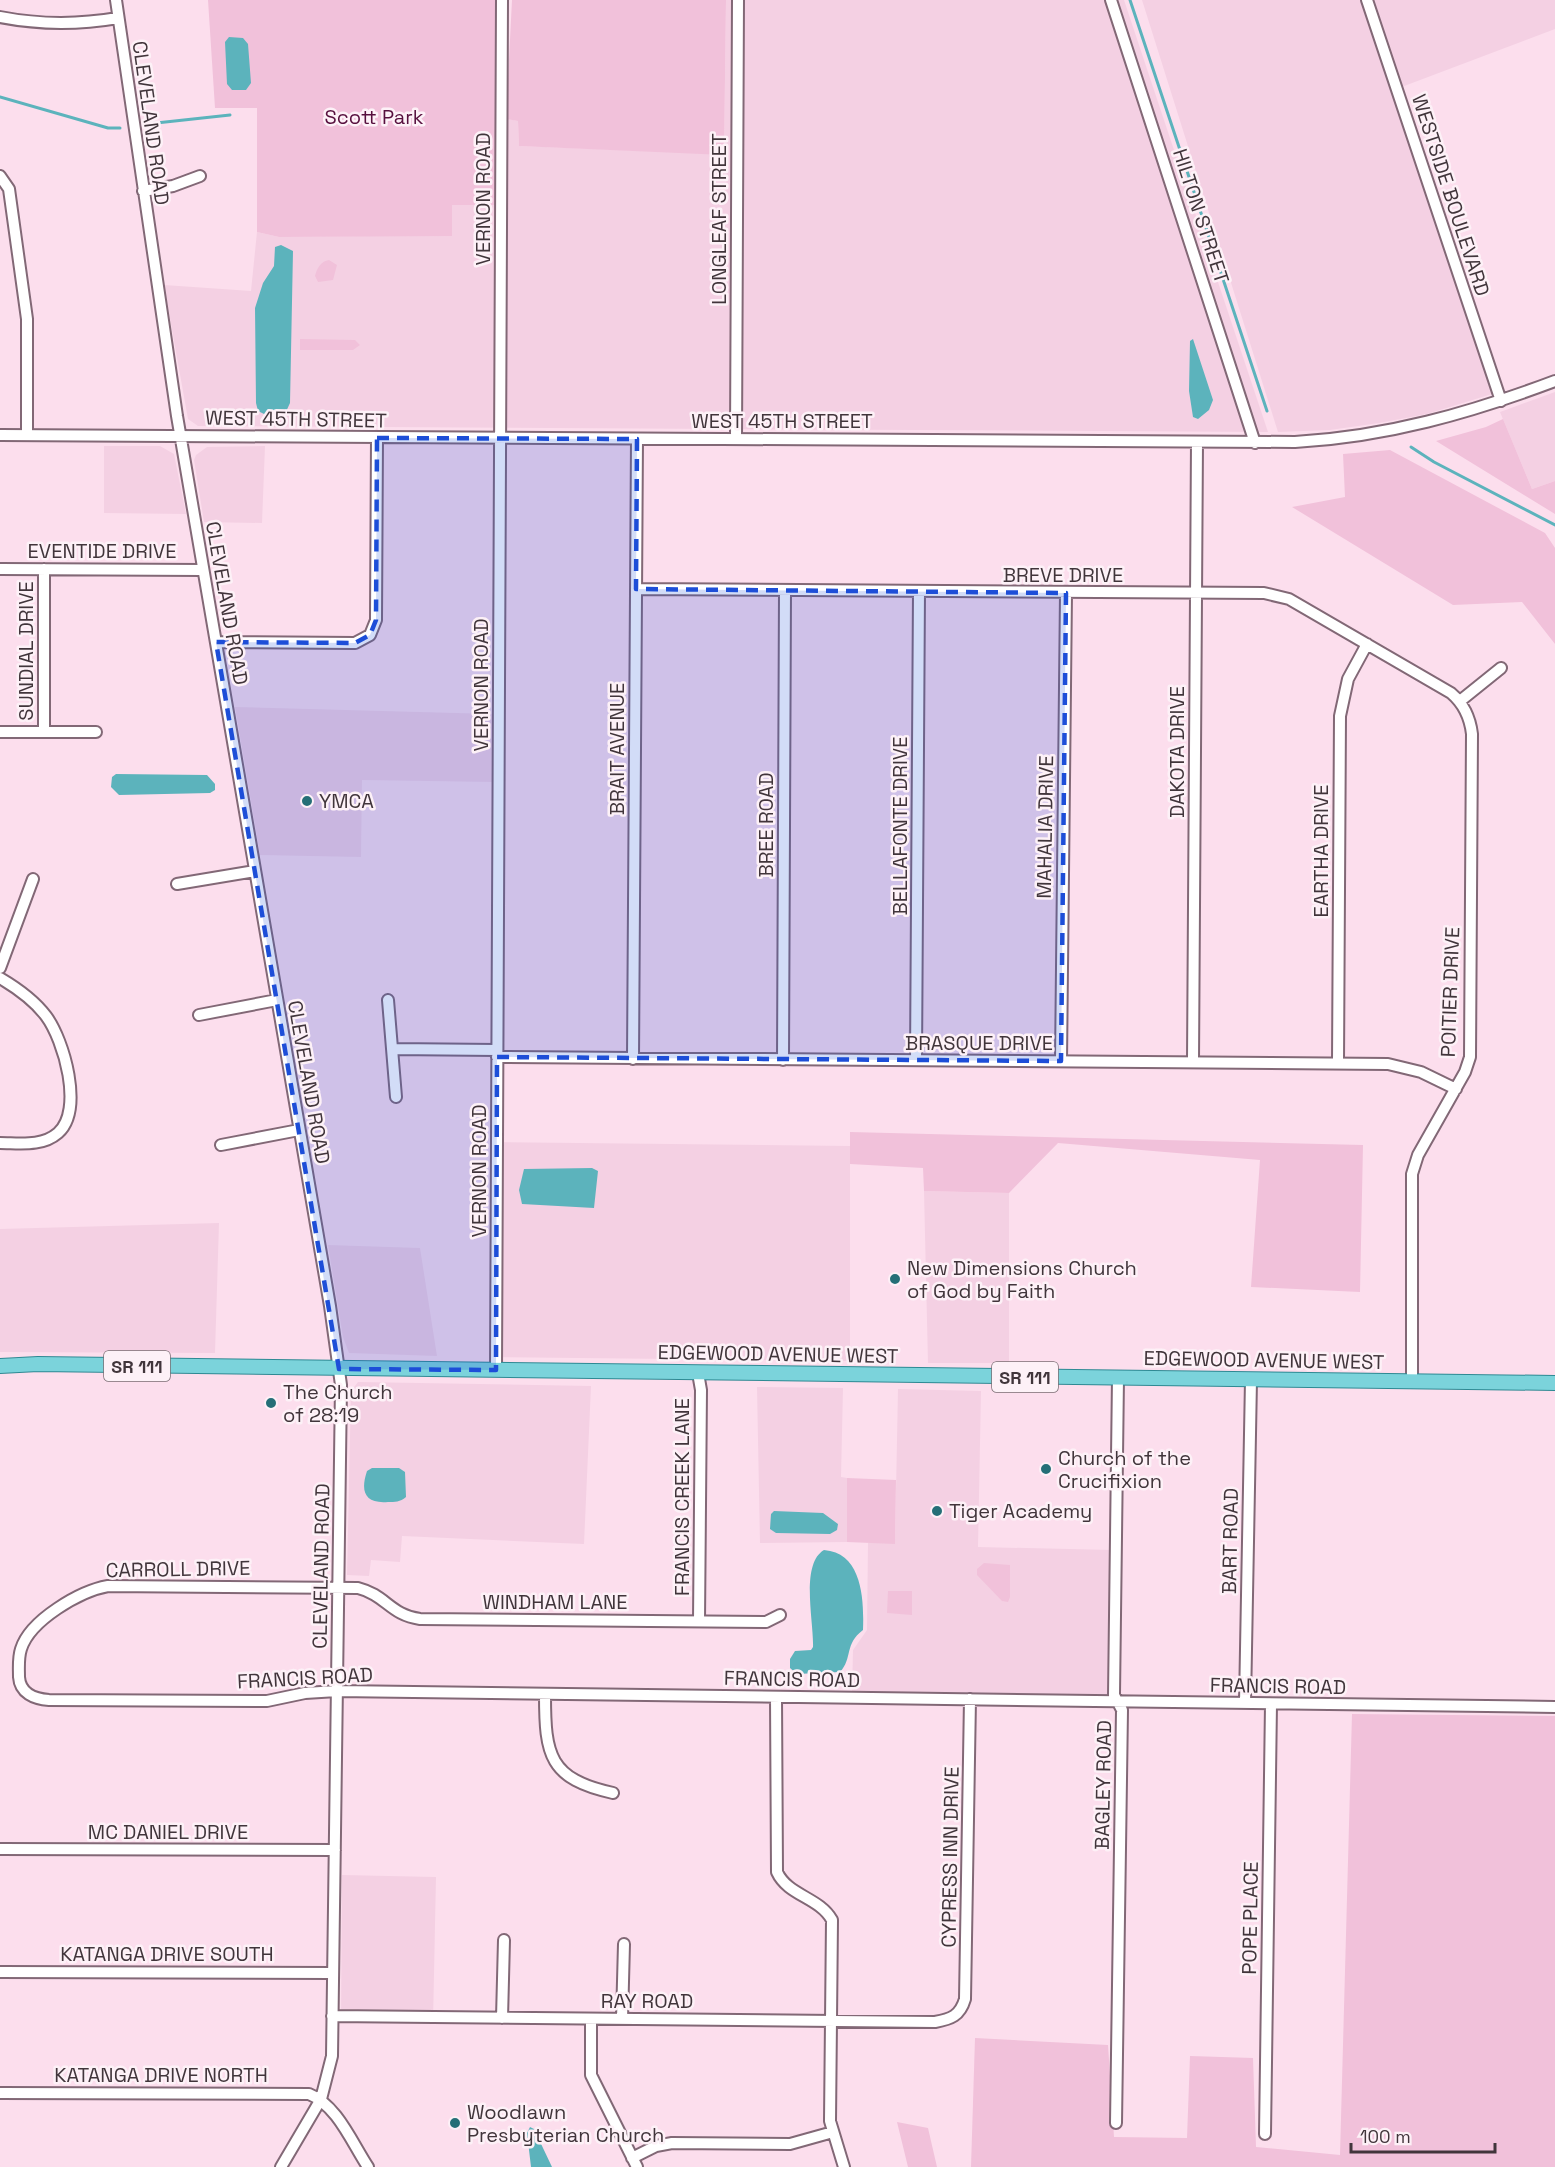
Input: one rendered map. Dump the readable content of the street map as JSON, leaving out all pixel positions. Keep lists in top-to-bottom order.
{
  "streets": {
    "main road": ["EDGEWOOD AVENUE WEST", "SR 111"],
    "street": [
      "CLEVELAND ROAD",
      "WESTSIDE BOULEVARD",
      "VERNON ROAD",
      "HILTON STREET",
      "LONGLEAF STREET",
      "WEST 45TH STREET",
      "EVENTIDE DRIVE",
      "BREVE DRIVE",
      "SUNDIAL DRIVE",
      "BRAIT AVENUE",
      "DAKOTA DRIVE",
      "BREE ROAD",
      "BELLAFONTE DRIVE",
      "MAHALIA DRIVE",
      "EARTHA DRIVE",
      "POITIER DRIVE",
      "BRASQUE DRIVE",
      "FRANCIS CREEK LANE",
      "BART ROAD",
      "CARROLL DRIVE",
      "WINDHAM LANE",
      "FRANCIS ROAD",
      "BAGLEY ROAD",
      "MC DANIEL DRIVE",
      "CYPRESS INN DRIVE",
      "POPE PLACE",
      "KATANGA DRIVE SOUTH",
      "RAY ROAD",
      "KATANGA DRIVE NORTH"
    ]
  },
  "crossings": [
    ["CLEVELAND ROAD", "WEST 45TH STREET"],
    ["CLEVELAND ROAD", "EVENTIDE DRIVE"],
    ["CLEVELAND ROAD", "EDGEWOOD AVENUE WEST"],
    ["CLEVELAND ROAD", "CARROLL DRIVE"],
    ["CLEVELAND ROAD", "WINDHAM LANE"],
    ["CLEVELAND ROAD", "FRANCIS ROAD"],
    ["CLEVELAND ROAD", "MC DANIEL DRIVE"],
    ["CLEVELAND ROAD", "KATANGA DRIVE SOUTH"],
    ["CLEVELAND ROAD", "RAY ROAD"],
    ["CLEVELAND ROAD", "KATANGA DRIVE NORTH"],
    ["WESTSIDE BOULEVARD", "WEST 45TH STREET"],
    ["VERNON ROAD", "WEST 45TH STREET"],
    ["VERNON ROAD", "BRASQUE DRIVE"],
    ["VERNON ROAD", "EDGEWOOD AVENUE WEST"],
    ["HILTON STREET", "WEST 45TH STREET"],
    ["LONGLEAF STREET", "WEST 45TH STREET"],
    ["WEST 45TH STREET", "BRAIT AVENUE"],
    ["WEST 45TH STREET", "DAKOTA DRIVE"],
    ["EVENTIDE DRIVE", "SUNDIAL DRIVE"],
    ["BREVE DRIVE", "BRAIT AVENUE"],
    ["BREVE DRIVE", "DAKOTA DRIVE"],
    ["BREVE DRIVE", "BREE ROAD"],
    ["BREVE DRIVE", "BELLAFONTE DRIVE"],
    ["BREVE DRIVE", "MAHALIA DRIVE"],
    ["BREVE DRIVE", "EARTHA DRIVE"],
    ["BREVE DRIVE", "POITIER DRIVE"],
    ["BRAIT AVENUE", "BRASQUE DRIVE"],
    ["DAKOTA DRIVE", "BRASQUE DRIVE"],
    ["BREE ROAD", "BRASQUE DRIVE"],
    ["BELLAFONTE DRIVE", "BRASQUE DRIVE"],
    ["MAHALIA DRIVE", "BRASQUE DRIVE"],
    ["EARTHA DRIVE", "BRASQUE DRIVE"],
    ["POITIER DRIVE", "BRASQUE DRIVE"],
    ["POITIER DRIVE", "EDGEWOOD AVENUE WEST"],
    ["EDGEWOOD AVENUE WEST", "FRANCIS CREEK LANE"],
    ["EDGEWOOD AVENUE WEST", "BART ROAD"],
    ["EDGEWOOD AVENUE WEST", "BAGLEY ROAD"],
    ["FRANCIS CREEK LANE", "WINDHAM LANE"],
    ["BART ROAD", "FRANCIS ROAD"],
    ["CARROLL DRIVE", "WINDHAM LANE"],
    ["CARROLL DRIVE", "FRANCIS ROAD"],
    ["FRANCIS ROAD", "BAGLEY ROAD"],
    ["FRANCIS ROAD", "CYPRESS INN DRIVE"],
    ["FRANCIS ROAD", "POPE PLACE"],
    ["CYPRESS INN DRIVE", "RAY ROAD"]
  ],
  "parks": ["Scott Park"],
  "places": [
    "YMCA",
    "New Dimensions Church of God by Faith",
    "The Church of 28:19",
    "Church of the Crucifixion",
    "Tiger Academy",
    "Woodlawn Presbyterian Church"
  ],
  "scale_bar": "100 m"
}
